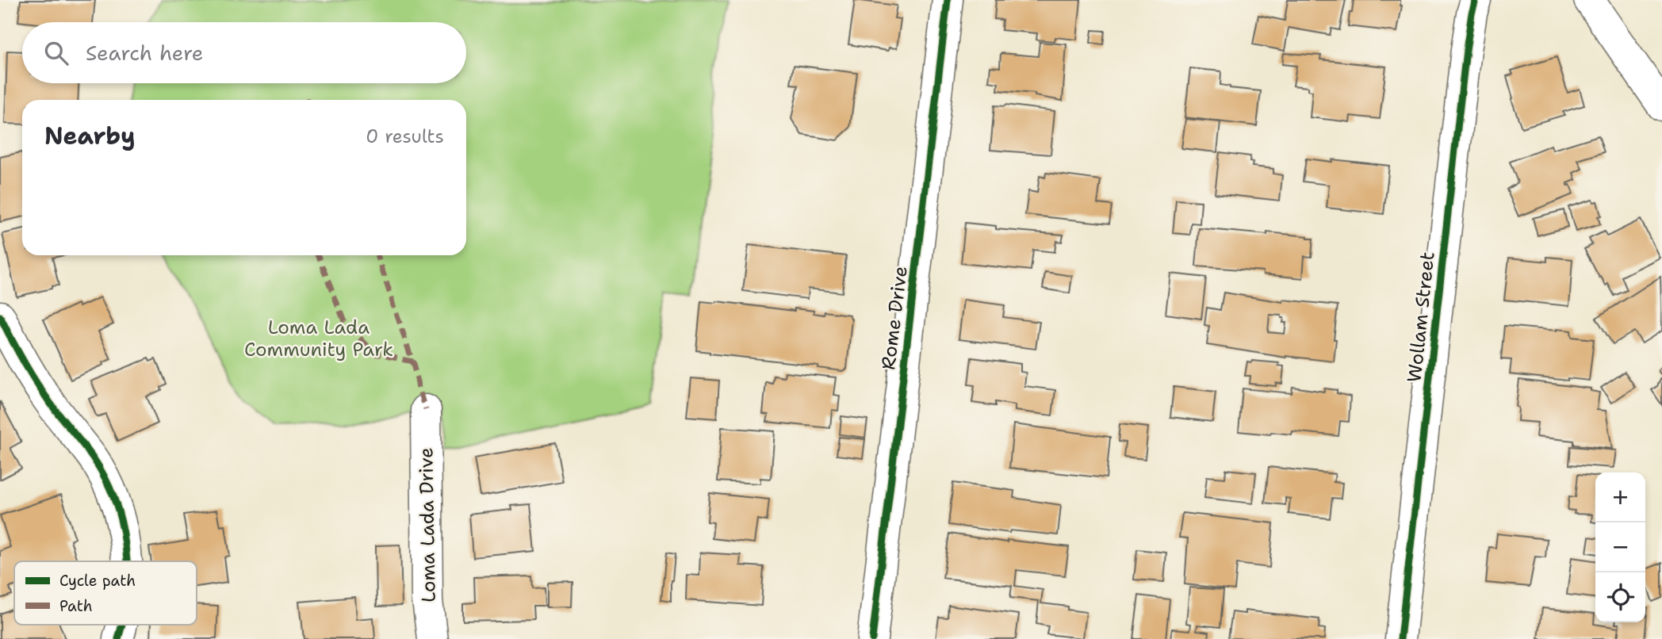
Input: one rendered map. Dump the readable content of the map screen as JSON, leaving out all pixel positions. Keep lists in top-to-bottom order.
{
  "streets": {
    "street": ["Wollam Street", "Rome Drive", "Loma Lada Drive"]
  },
  "parks": ["Loma Lada Community Park"],
  "legend": ["Cycle path", "Path"],
  "page": {
    "search": "Search here",
    "heading": ["Nearby", "0 results"],
    "map_buttons": ["+", "−"]
  }
}
